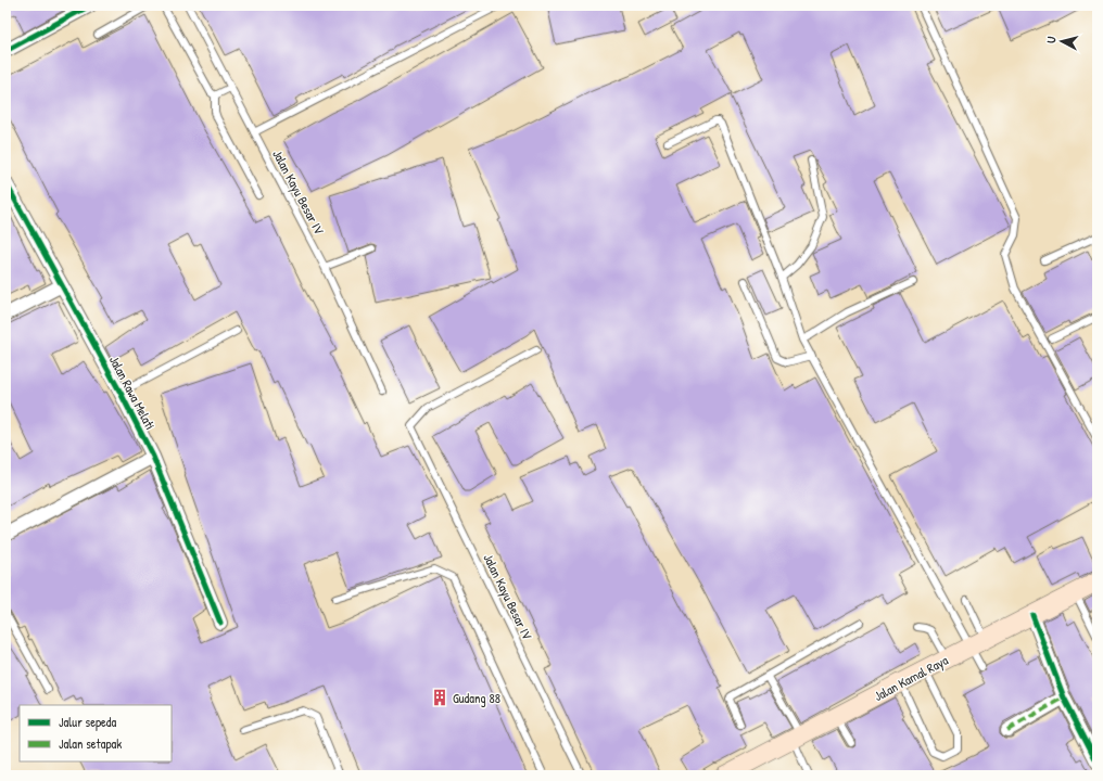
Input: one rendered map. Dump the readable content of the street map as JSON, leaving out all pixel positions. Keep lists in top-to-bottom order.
{
  "streets": {
    "main road": ["Jalan Kamal Raya"],
    "street": ["Jalan Rawa Melati"],
    "lane": ["Jalan Kayu Besar IV"]
  },
  "places": {
    "building": ["Gudang 88"]
  },
  "legend": ["Jalur sepeda", "Jalan setapak"],
  "north": "left"
}
